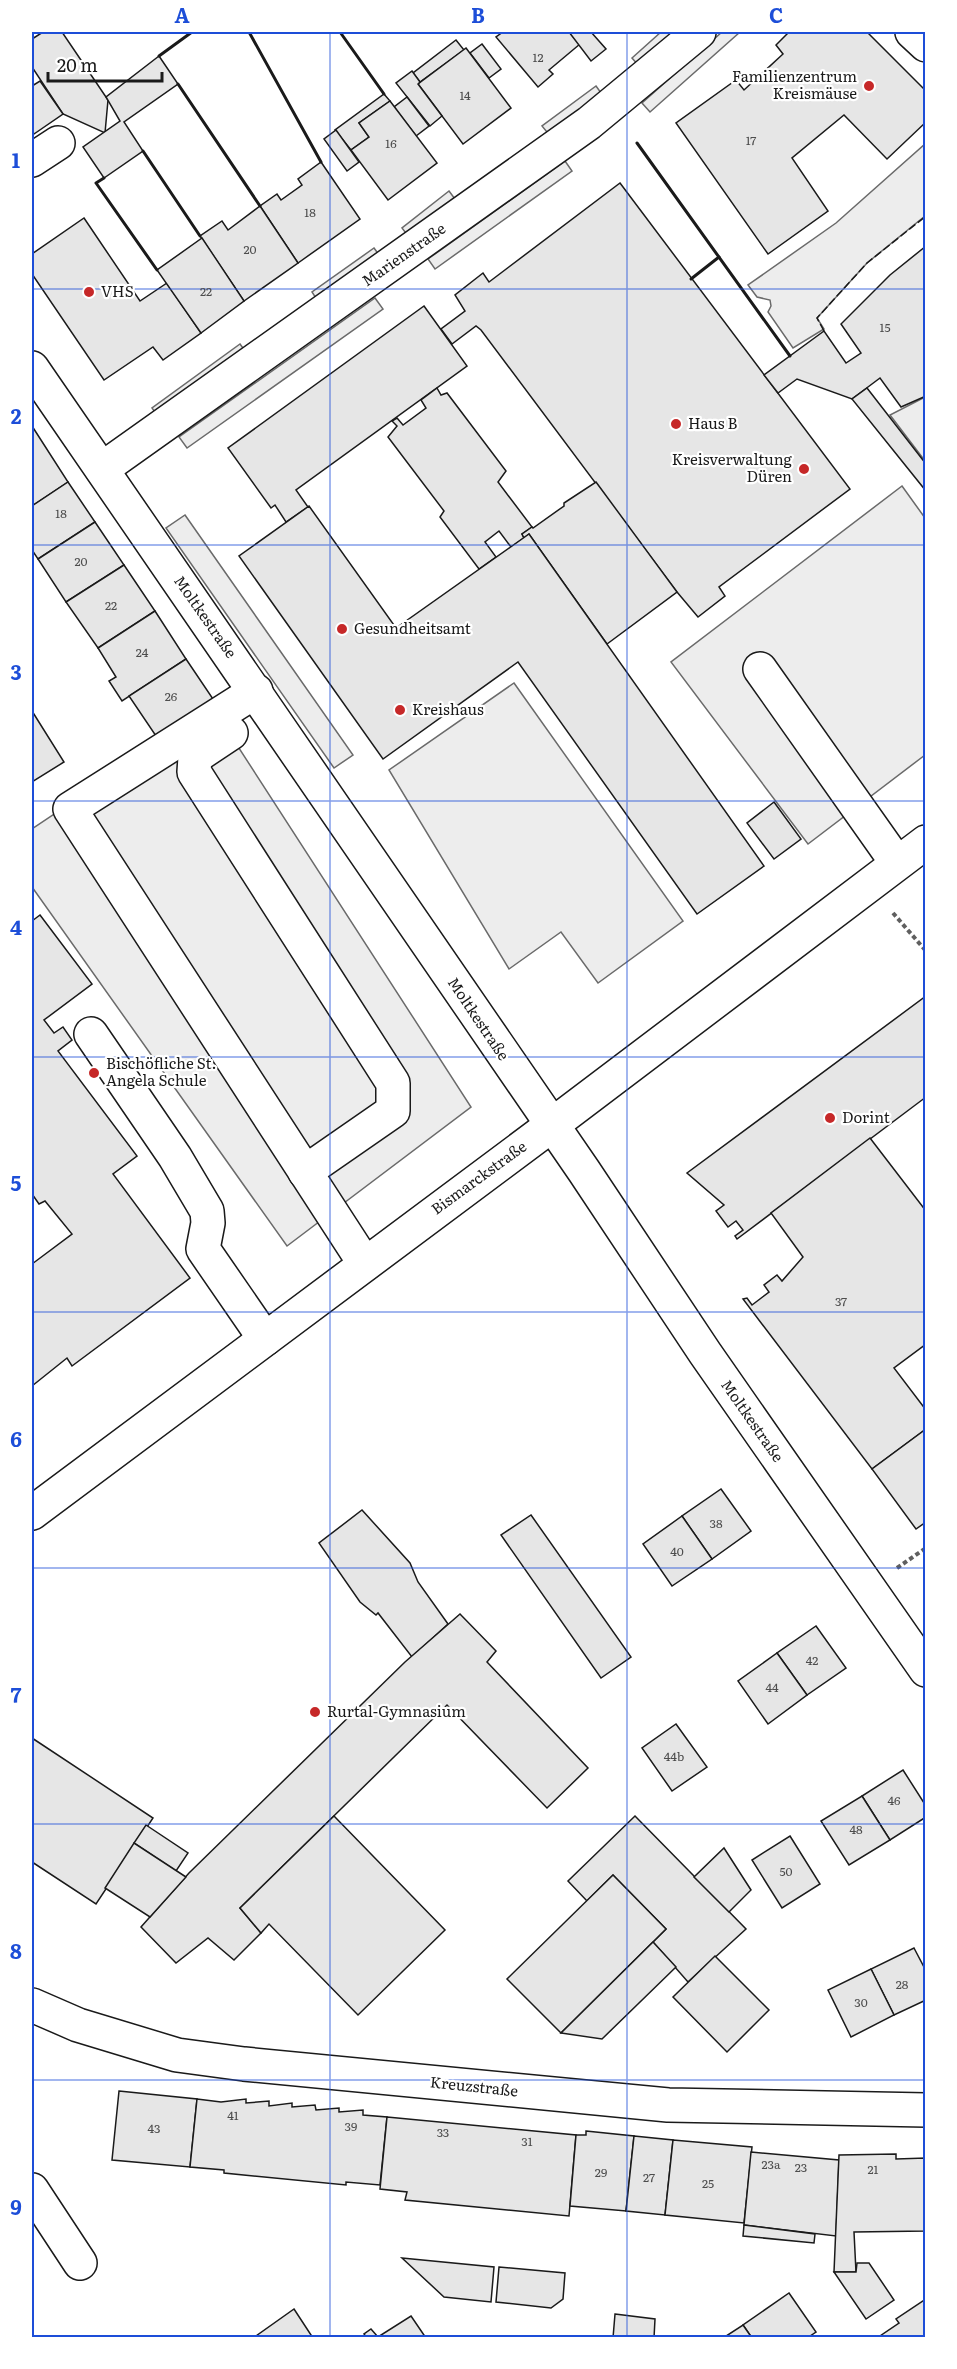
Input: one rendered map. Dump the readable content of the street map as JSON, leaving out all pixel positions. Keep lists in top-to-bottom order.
{
  "streets": {
    "street": [
      "Marienstraße",
      "Moltkestraße",
      "Bismarckstraße",
      "Kreuzstraße"
    ]
  },
  "crossings": [
    ["Marienstraße", "Moltkestraße"],
    ["Moltkestraße", "Bismarckstraße"]
  ],
  "places": [
    "Familienzentrum Kreismäuse",
    "VHS",
    "Haus B",
    "Kreisverwaltung Düren",
    "Gesundheitsamt",
    "Kreishaus",
    "Bischöfliche St. Angela Schule",
    "Dorint",
    "Rurtal-Gymnasium"
  ],
  "house_numbers": [
    "12",
    "14",
    "17",
    "16",
    "18",
    "20",
    "22",
    "15",
    "18",
    "20",
    "22",
    "24",
    "26",
    "37",
    "38",
    "40",
    "42",
    "44",
    "44b",
    "46",
    "48",
    "50",
    "28",
    "30",
    "41",
    "39",
    "43",
    "33",
    "31",
    "23a",
    "23",
    "21",
    "29",
    "27",
    "25"
  ],
  "scale_bar": "20 m",
  "grid": {
    "columns": ["A", "B", "C"],
    "rows": [
      "1",
      "2",
      "3",
      "4",
      "5",
      "6",
      "7",
      "8",
      "9"
    ]
  }
}
